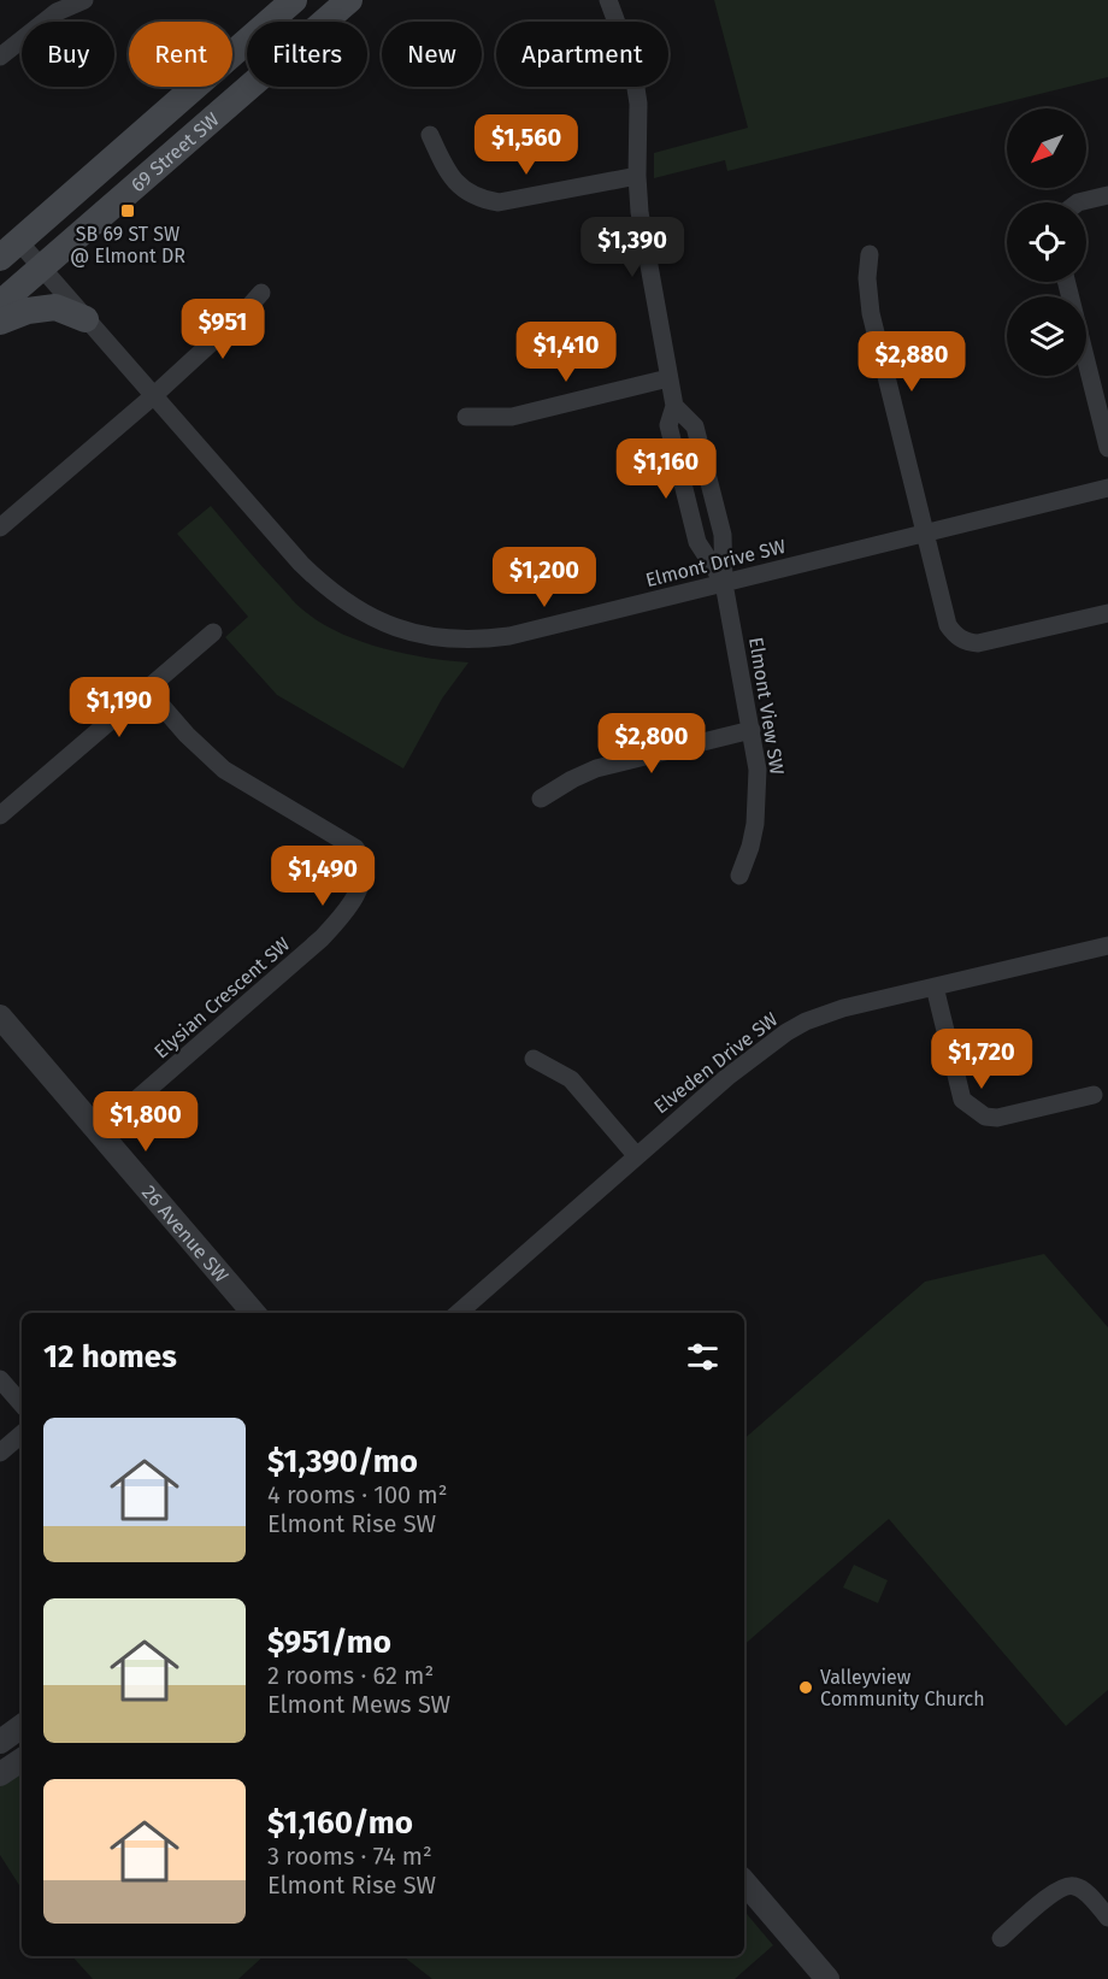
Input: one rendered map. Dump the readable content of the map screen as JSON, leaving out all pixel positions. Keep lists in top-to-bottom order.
{
  "streets": {
    "main road": ["69 Street SW"],
    "street": [
      "Elmont Drive SW",
      "Elmont View SW",
      "Elysian Crescent SW",
      "Elveden Drive SW",
      "26 Avenue SW"
    ]
  },
  "crossings": [
    ["69 Street SW", "Elmont Drive SW"],
    ["Elmont Drive SW", "Elmont View SW"],
    ["Elysian Crescent SW", "26 Avenue SW"]
  ],
  "places": {
    "transit": ["SB 69 ST SW @ Elmont DR"],
    "other": ["Valleyview Community Church"]
  },
  "north": "bottom left",
  "page": {
    "chip": [
      "Buy",
      "Rent",
      "Filters",
      "New",
      "Apartment"
    ],
    "price": [
      "$1,560",
      "$1,390",
      "$951",
      "$1,410",
      "$2,880",
      "$1,160",
      "$1,200",
      "$1,190",
      "$2,800",
      "$1,490",
      "$1,720",
      "$1,800"
    ],
    "heading": "12 homes",
    "list": [
      {
        "name": "$1,390/mo",
        "note": "4 rooms · 100 m² · Elmont Rise SW"
      },
      {
        "name": "$951/mo",
        "note": "2 rooms · 62 m² · Elmont Mews SW"
      },
      {
        "name": "$1,160/mo",
        "note": "3 rooms · 74 m² · Elmont Rise SW"
      }
    ]
  }
}
